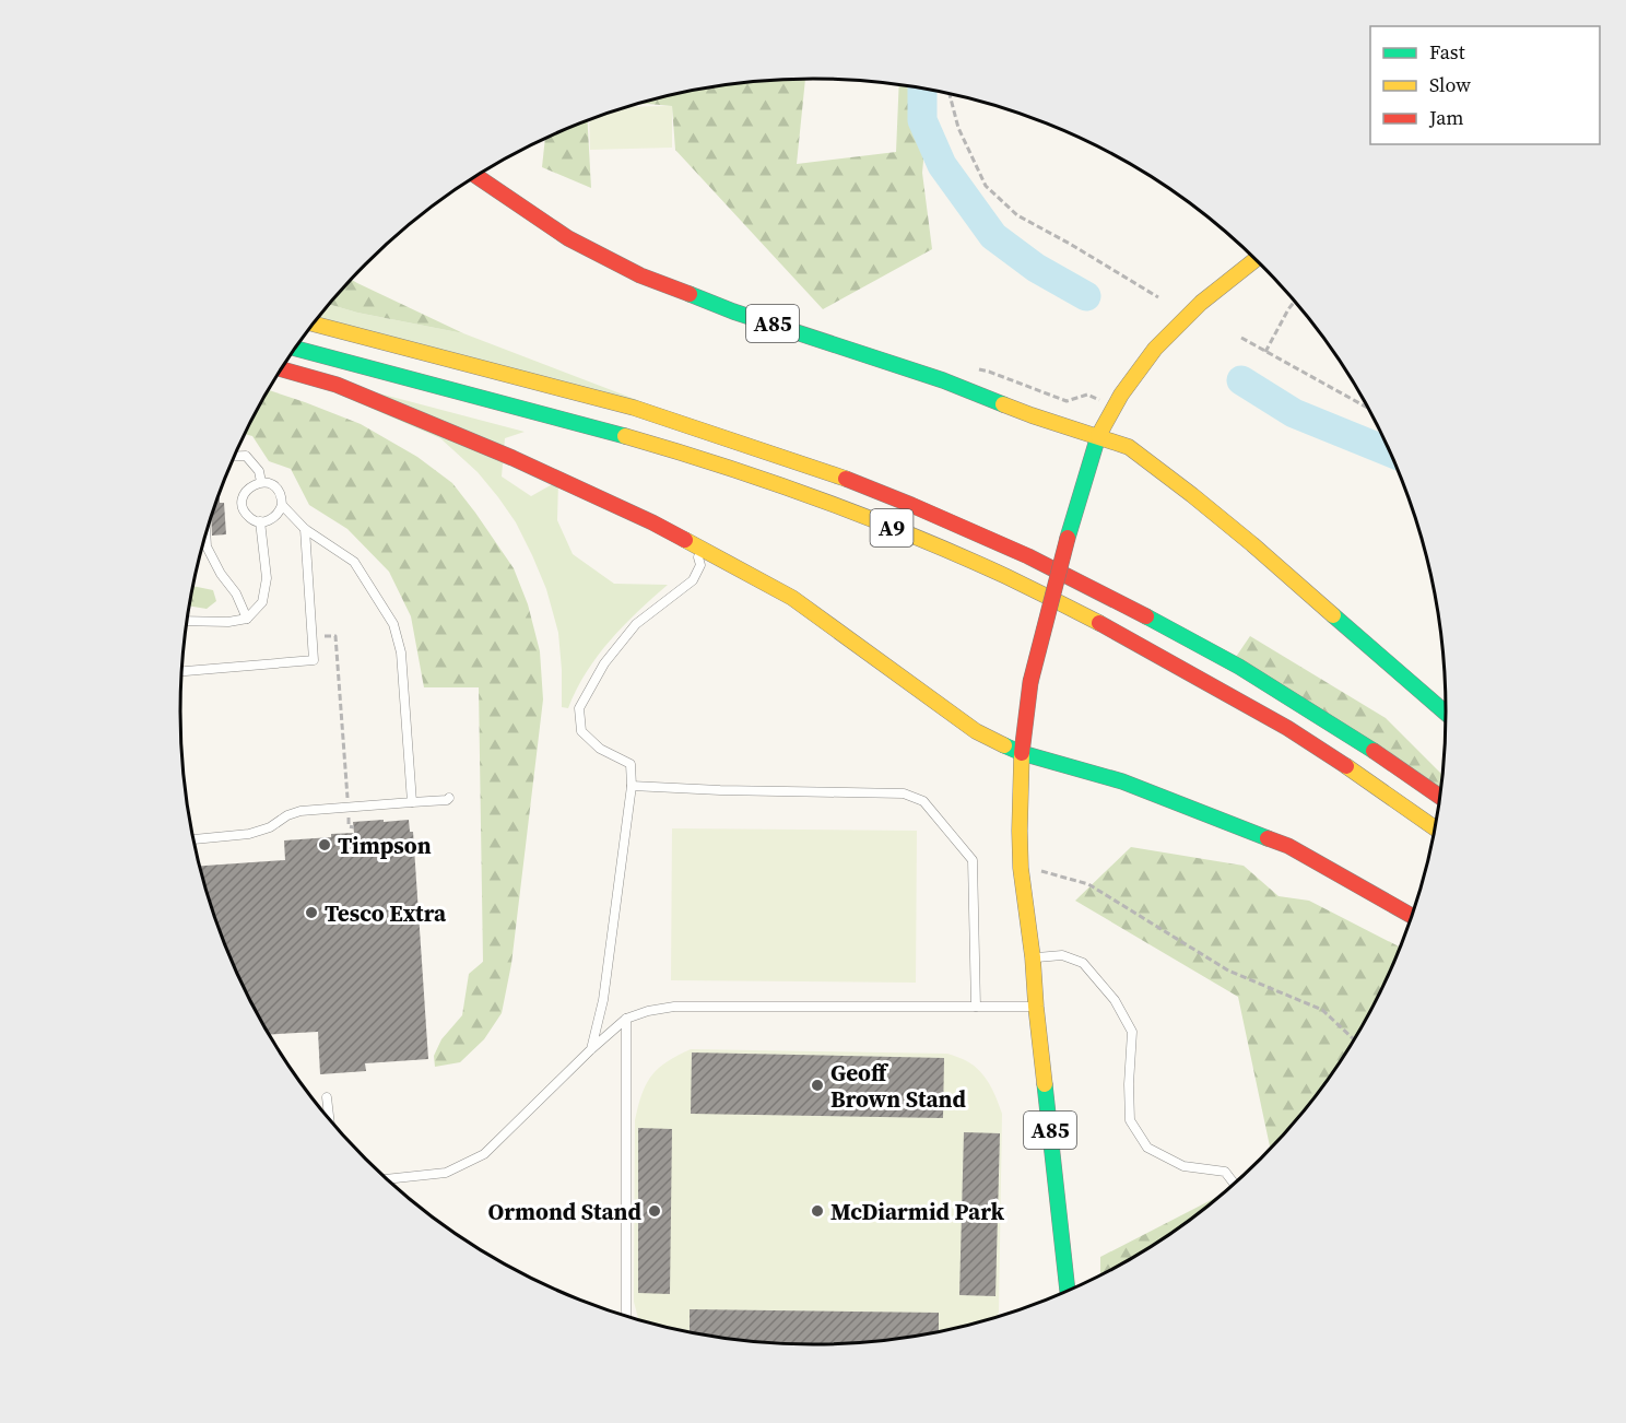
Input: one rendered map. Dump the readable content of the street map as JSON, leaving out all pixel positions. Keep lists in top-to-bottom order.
{
  "streets": {
    "main road": ["A85", "A9"]
  },
  "places": [
    "Timpson",
    "Tesco Extra",
    "Geoff Brown Stand",
    "Ormond Stand",
    "McDiarmid Park"
  ],
  "legend": ["Fast", "Slow", "Jam"]
}
